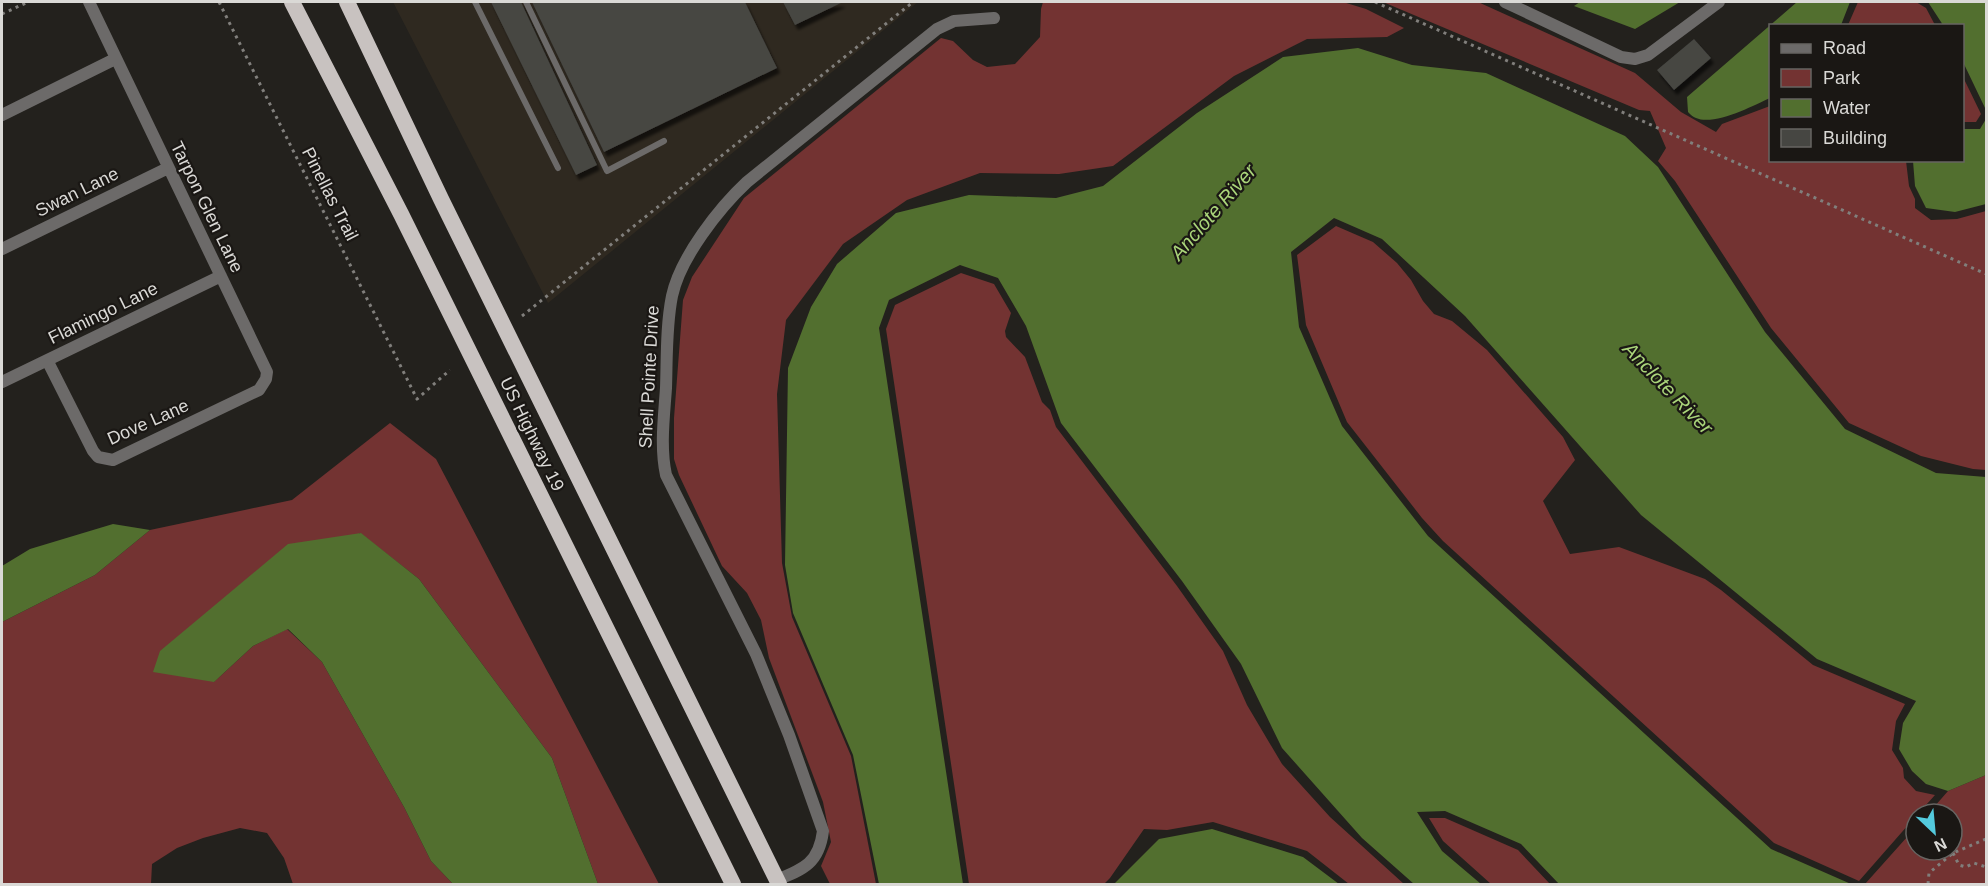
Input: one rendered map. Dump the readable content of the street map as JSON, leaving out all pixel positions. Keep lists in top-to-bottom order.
{
  "streets": {
    "highway": ["US Highway 19"],
    "street": [
      "Swan Lane",
      "Tarpon Glen Lane",
      "Flamingo Lane",
      "Shell Pointe Drive",
      "Dove Lane"
    ],
    "path": ["Pinellas Trail"]
  },
  "crossings": [
    ["Swan Lane", "Tarpon Glen Lane"],
    ["Tarpon Glen Lane", "Flamingo Lane"],
    ["Tarpon Glen Lane", "Dove Lane"],
    ["Flamingo Lane", "Dove Lane"],
    ["Shell Pointe Drive", "US Highway 19"]
  ],
  "water": ["Anclote River"],
  "legend": [
    "Road",
    "Park",
    "Water",
    "Building"
  ],
  "north": "bottom right"
}
